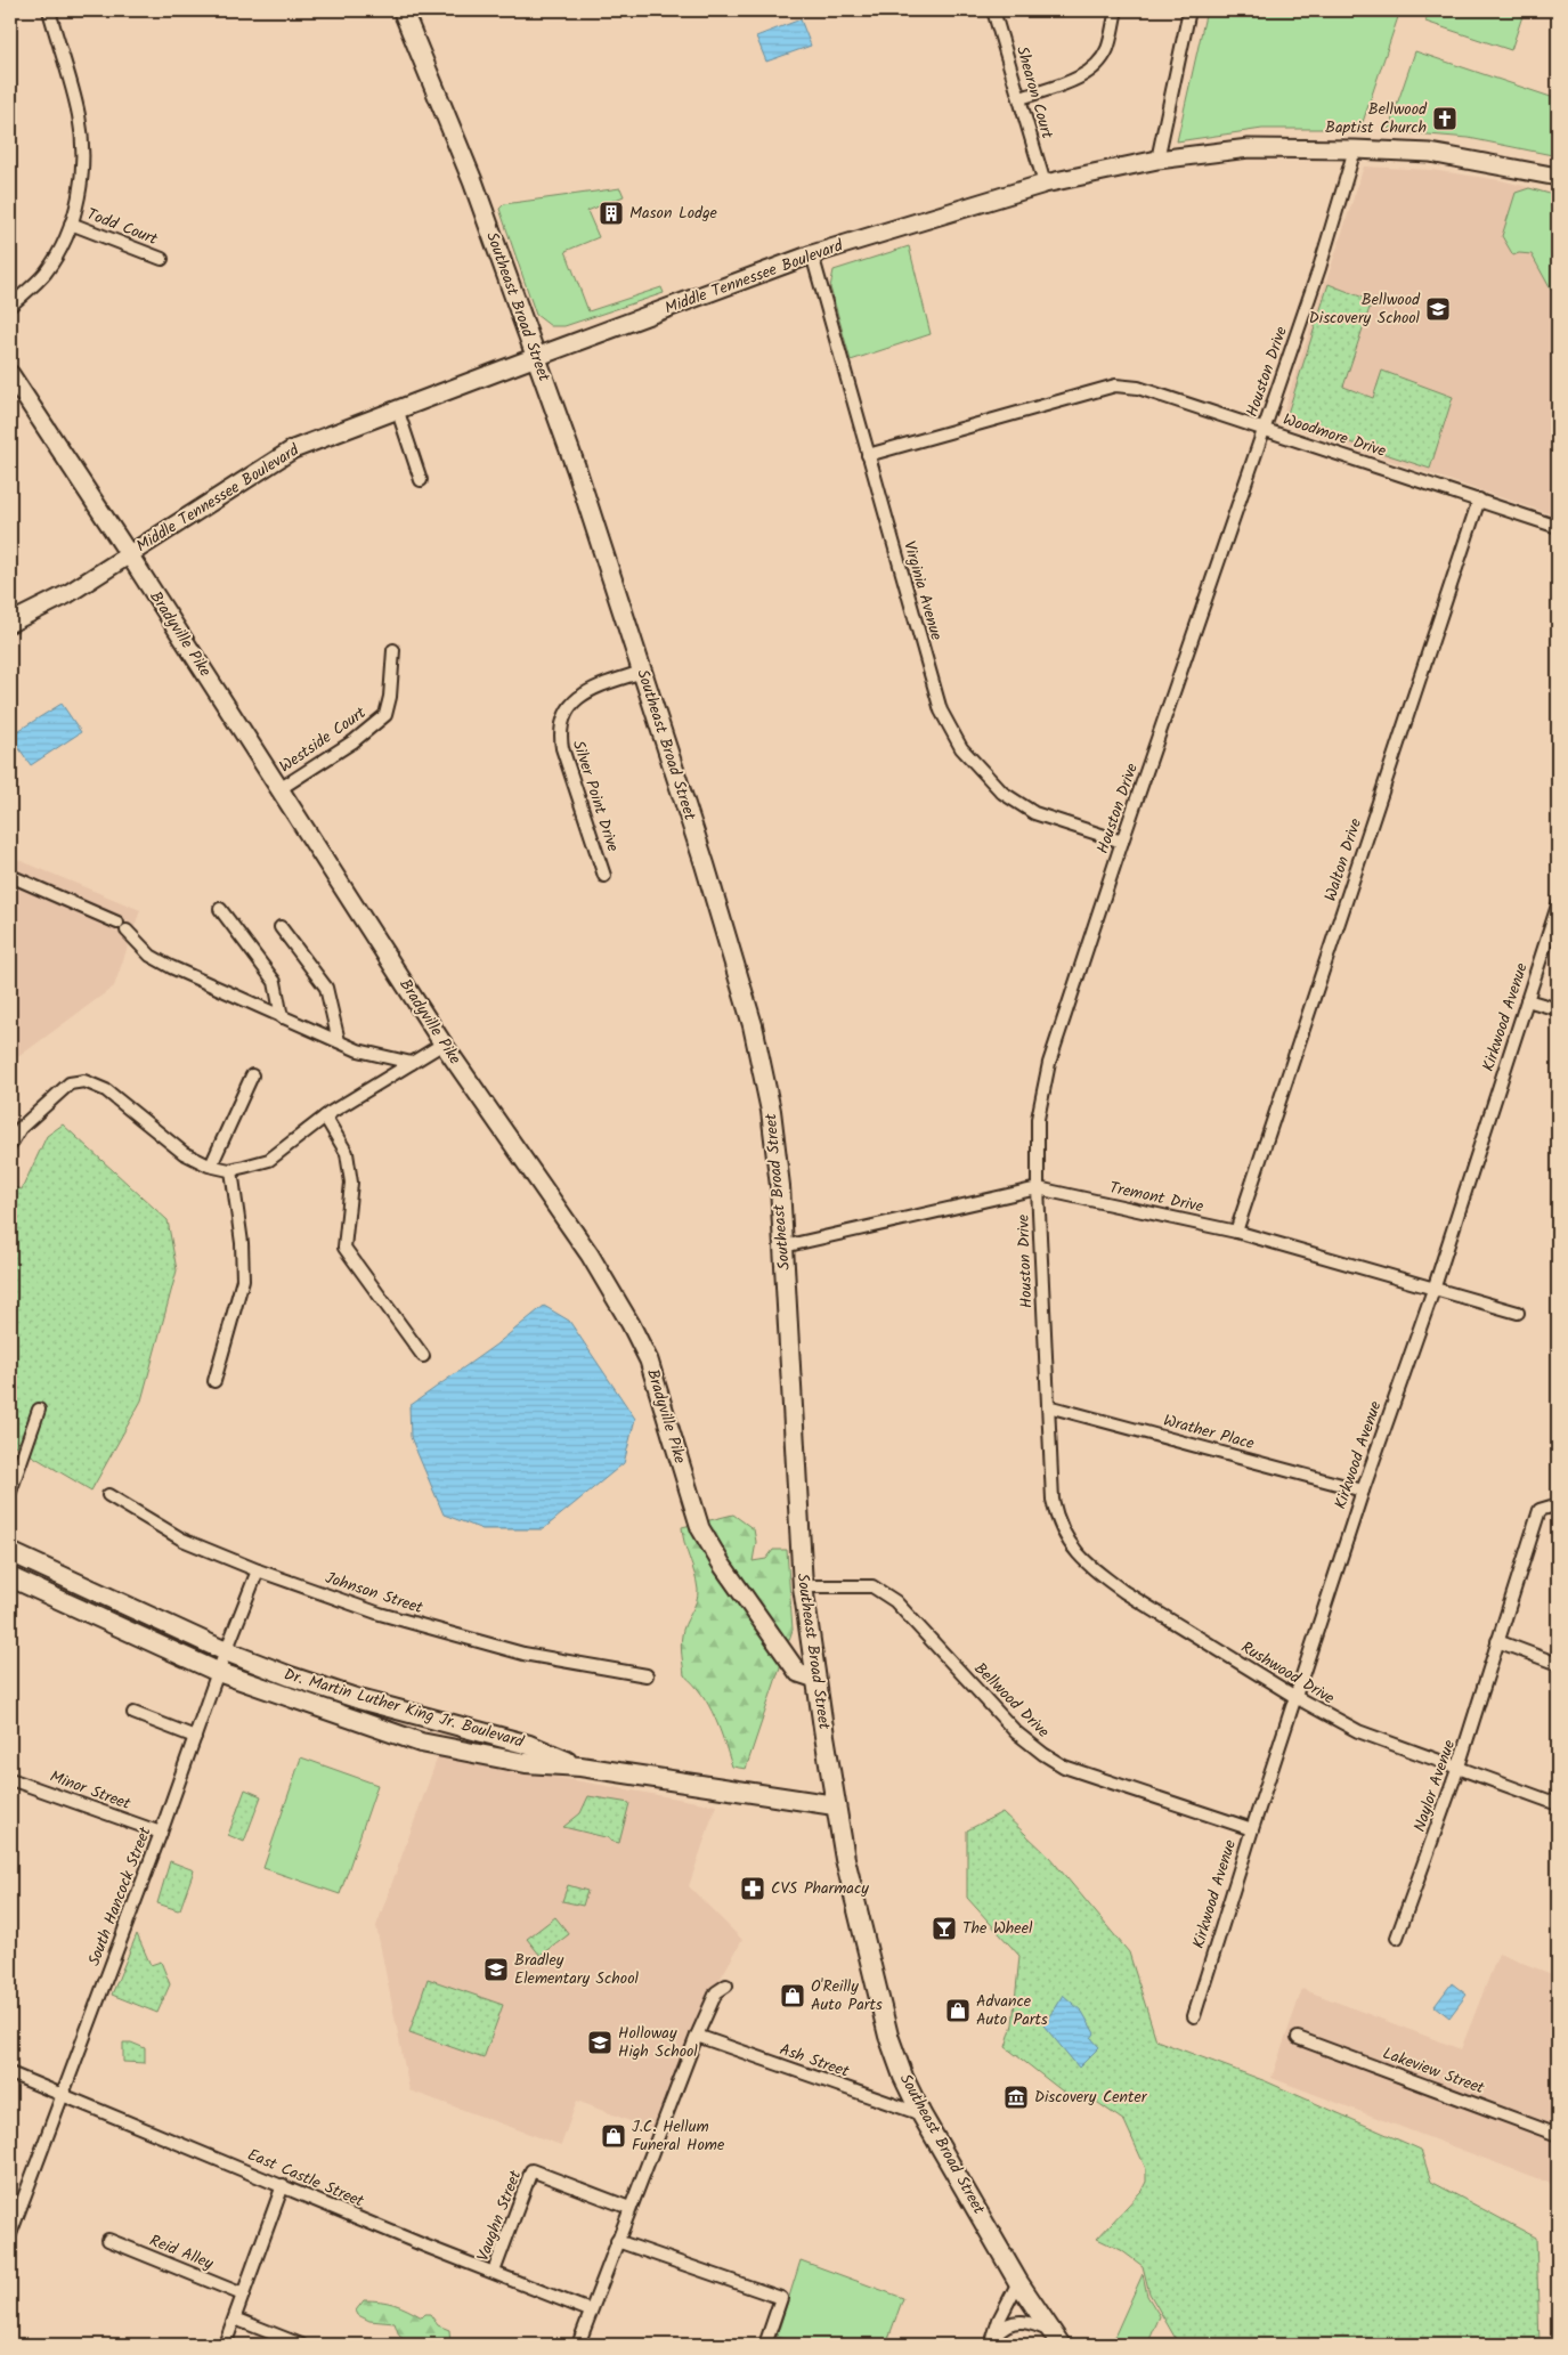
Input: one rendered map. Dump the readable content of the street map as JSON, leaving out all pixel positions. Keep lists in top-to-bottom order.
{
  "streets": {
    "main road": [
      "Middle Tennessee Boulevard",
      "Southeast Broad Street",
      "Bradyville Pike",
      "Dr. Martin Luther King Jr. Boulevard"
    ],
    "street": [
      "Shearon Court",
      "Todd Court",
      "Houston Drive",
      "Woodmore Drive",
      "Virginia Avenue",
      "Westside Court",
      "Silver Point Drive",
      "Walton Drive",
      "Kirkwood Avenue",
      "Tremont Drive",
      "Wrather Place",
      "Johnson Street",
      "Rushwood Drive",
      "Bellwood Drive",
      "Naylor Avenue",
      "Minor Street",
      "South Hancock Street",
      "Ash Street",
      "Lakeview Street",
      "East Castle Street",
      "Vaughn Street",
      "Reid Alley"
    ]
  },
  "crossings": [
    ["Shearon Court", "Middle Tennessee Boulevard"],
    ["Middle Tennessee Boulevard", "Southeast Broad Street"],
    ["Middle Tennessee Boulevard", "Houston Drive"],
    ["Middle Tennessee Boulevard", "Virginia Avenue"],
    ["Middle Tennessee Boulevard", "Bradyville Pike"],
    ["Southeast Broad Street", "Bradyville Pike"],
    ["Southeast Broad Street", "Silver Point Drive"],
    ["Southeast Broad Street", "Tremont Drive"],
    ["Southeast Broad Street", "Bellwood Drive"],
    ["Southeast Broad Street", "Dr. Martin Luther King Jr. Boulevard"],
    ["Southeast Broad Street", "Ash Street"],
    ["Houston Drive", "Woodmore Drive"],
    ["Houston Drive", "Virginia Avenue"],
    ["Houston Drive", "Tremont Drive"],
    ["Houston Drive", "Wrather Place"],
    ["Houston Drive", "Rushwood Drive"],
    ["Woodmore Drive", "Virginia Avenue"],
    ["Woodmore Drive", "Walton Drive"],
    ["Bradyville Pike", "Westside Court"],
    ["Walton Drive", "Tremont Drive"],
    ["Kirkwood Avenue", "Tremont Drive"],
    ["Kirkwood Avenue", "Wrather Place"],
    ["Kirkwood Avenue", "Rushwood Drive"],
    ["Kirkwood Avenue", "Bellwood Drive"],
    ["Johnson Street", "South Hancock Street"],
    ["Rushwood Drive", "Naylor Avenue"],
    ["Dr. Martin Luther King Jr. Boulevard", "South Hancock Street"],
    ["Minor Street", "South Hancock Street"],
    ["South Hancock Street", "East Castle Street"],
    ["East Castle Street", "Vaughn Street"]
  ],
  "places": {
    "church": ["Bellwood Baptist Church"],
    "building": ["Mason Lodge"],
    "school or university": ["Bellwood Discovery School", "Bradley Elementary School", "Holloway High School"],
    "pharmacy": ["CVS Pharmacy"],
    "bar": ["The Wheel"],
    "shop": ["O'Reilly Auto Parts", "Advance Auto Parts", "J.C. Hellum Funeral Home"],
    "museum": ["Discovery Center"]
  }
}
